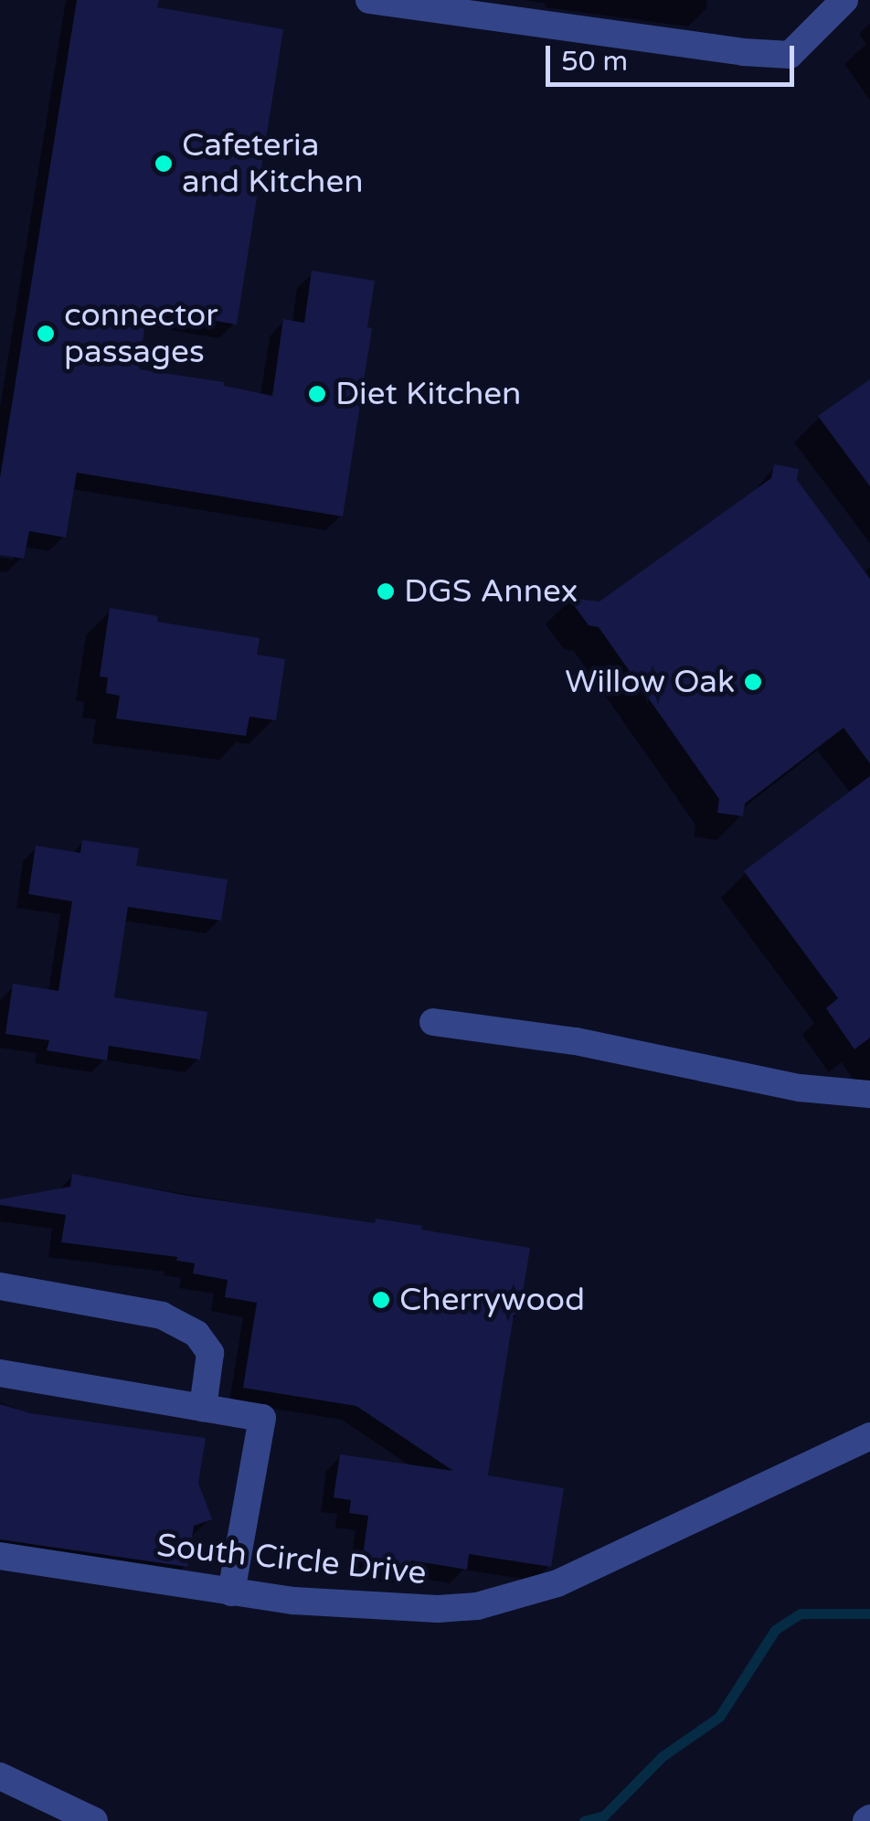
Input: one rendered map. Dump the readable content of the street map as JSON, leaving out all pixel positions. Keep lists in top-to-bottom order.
{
  "streets": {
    "street": ["South Circle Drive"]
  },
  "places": [
    "Cafeteria and Kitchen",
    "connector passages",
    "Diet Kitchen",
    "DGS Annex",
    "Willow Oak",
    "Cherrywood"
  ],
  "scale_bar": "50 m"
}
